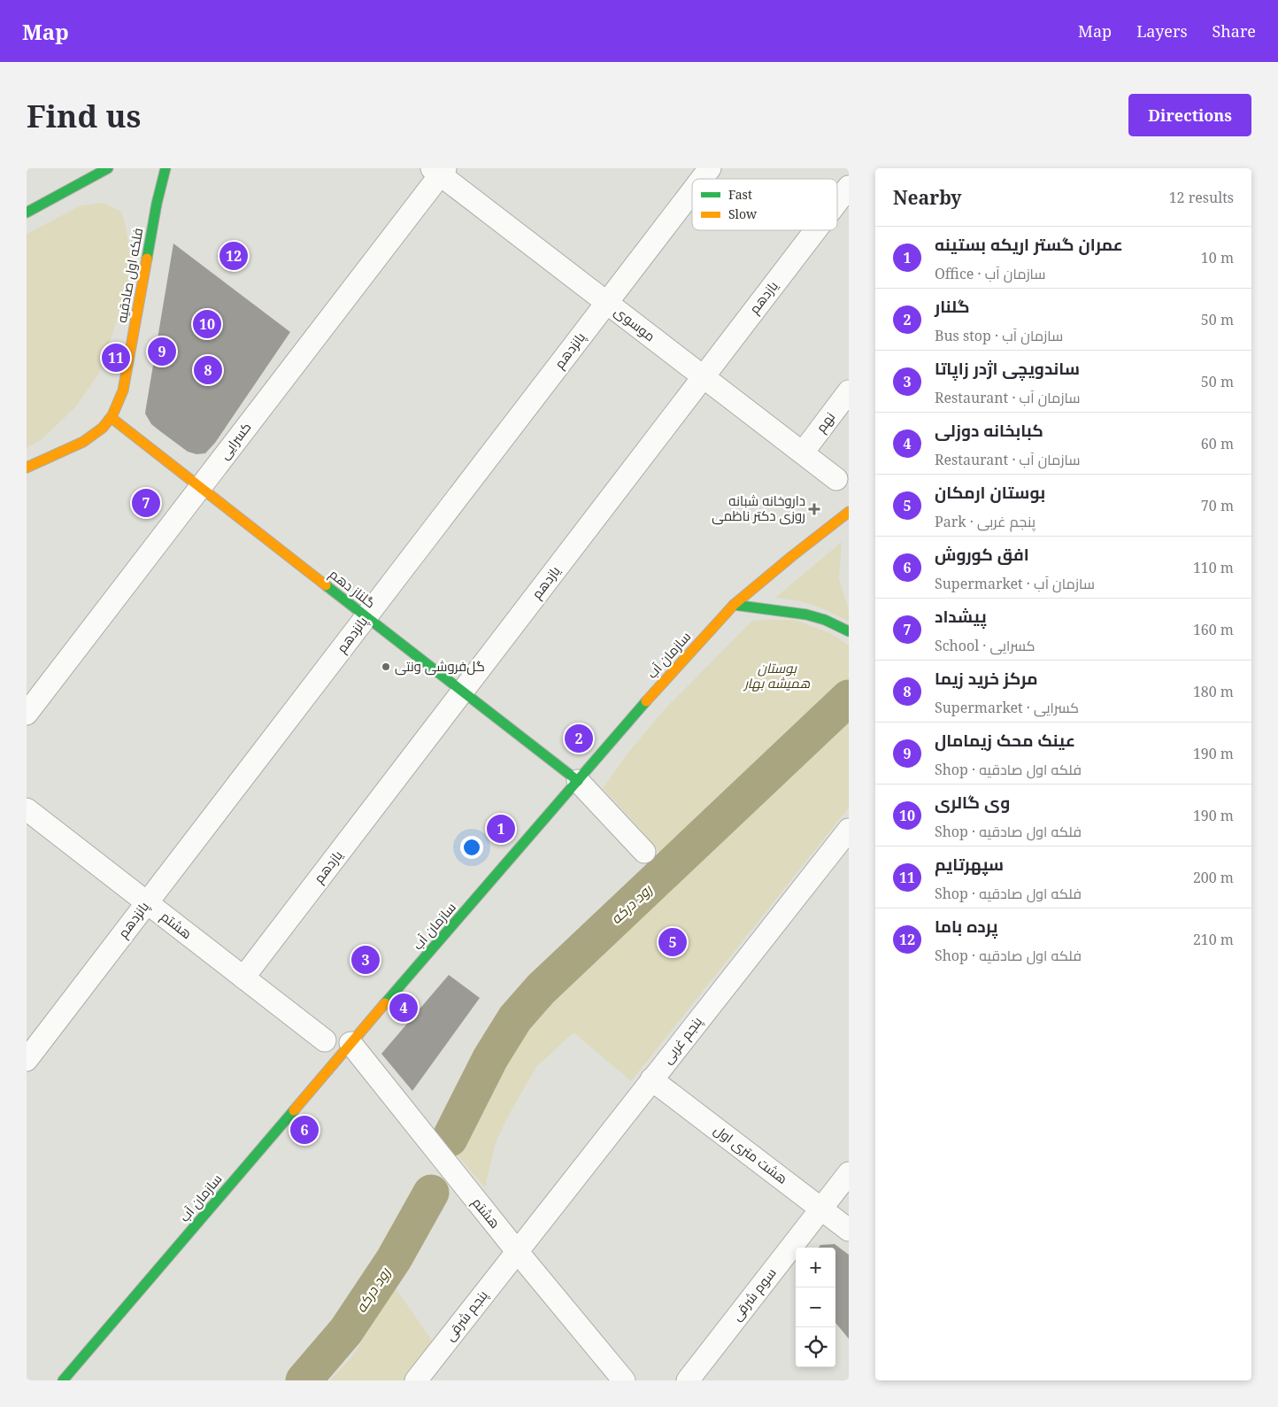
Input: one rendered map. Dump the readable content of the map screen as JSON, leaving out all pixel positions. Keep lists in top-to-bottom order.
{
  "streets": {
    "main road": ["فلکه اول صادقیه", "گلناز دهم", "سازمان آب"],
    "street": [
      "یازدهم",
      "موسوی",
      "پانزدهم",
      "نهم",
      "کسرایی",
      "هشتم",
      "پنجم غربی",
      "هشت‌ متری اول",
      "سوم شرقی",
      "پنجم شرقی"
    ]
  },
  "crossings": [
    ["فلکه اول صادقیه", "گلناز دهم"],
    ["یازدهم", "موسوی"],
    ["یازدهم", "گلناز دهم"],
    ["یازدهم", "هشتم"],
    ["موسوی", "پانزدهم"],
    ["موسوی", "نهم"],
    ["موسوی", "کسرایی"],
    ["پانزدهم", "گلناز دهم"],
    ["پانزدهم", "هشتم"],
    ["کسرایی", "گلناز دهم"],
    ["گلناز دهم", "سازمان آب"],
    ["سازمان آب", "هشتم"],
    ["هشتم", "پنجم غربی"],
    ["هشتم", "پنجم شرقی"],
    ["پنجم غربی", "هشت‌ متری اول"],
    ["پنجم غربی", "پنجم شرقی"],
    ["هشت‌ متری اول", "سوم شرقی"]
  ],
  "water": ["رود درکه"],
  "parks": ["بوستان همیشه بهار"],
  "places": {
    "health": ["داروخانه شبانه روزی دکتر ناظمی"],
    "other": ["گل‌فروشی ونتی"]
  },
  "legend": ["Fast", "Slow"],
  "page": {
    "header": "Map",
    "nav": ["Map", "Layers", "Share"],
    "buttons": "Directions",
    "title": "Find us",
    "heading": ["Nearby", "12 results"],
    "list": [
      {
        "mark": "1",
        "name": "عمران گستر اریکه بستینه",
        "note": "Office · سازمان آب",
        "value": "10 m"
      },
      {
        "mark": "2",
        "name": "گلنار",
        "note": "Bus stop · سازمان آب",
        "value": "50 m"
      },
      {
        "mark": "3",
        "name": "ساندویچی اژدر زاپاتا",
        "note": "Restaurant · سازمان آب",
        "value": "50 m"
      },
      {
        "mark": "4",
        "name": "کبابخانه دوزلی",
        "note": "Restaurant · سازمان آب",
        "value": "60 m"
      },
      {
        "mark": "5",
        "name": "بوستان ارمکان",
        "note": "Park · پنجم غربی",
        "value": "70 m"
      },
      {
        "mark": "6",
        "name": "افق کوروش",
        "note": "Supermarket · سازمان آب",
        "value": "110 m"
      },
      {
        "mark": "7",
        "name": "پیشداد",
        "note": "School · کسرایی",
        "value": "160 m"
      },
      {
        "mark": "8",
        "name": "مرکز خرید زیما",
        "note": "Supermarket · کسرایی",
        "value": "180 m"
      },
      {
        "mark": "9",
        "name": "عینک محک زیمامال",
        "note": "Shop · فلکه اول صادقیه",
        "value": "190 m"
      },
      {
        "mark": "10",
        "name": "وی‌ گالری",
        "note": "Shop · فلکه اول صادقیه",
        "value": "190 m"
      },
      {
        "mark": "11",
        "name": "سپهرتایم",
        "note": "Shop · فلکه اول صادقیه",
        "value": "200 m"
      },
      {
        "mark": "12",
        "name": "پرده باما",
        "note": "Shop · فلکه اول صادقیه",
        "value": "210 m"
      }
    ],
    "pins": [
      "12",
      "10",
      "9",
      "11",
      "8",
      "7",
      "2",
      "1",
      "5",
      "3",
      "4",
      "6"
    ],
    "map_buttons": ["+", "−"]
  }
}
